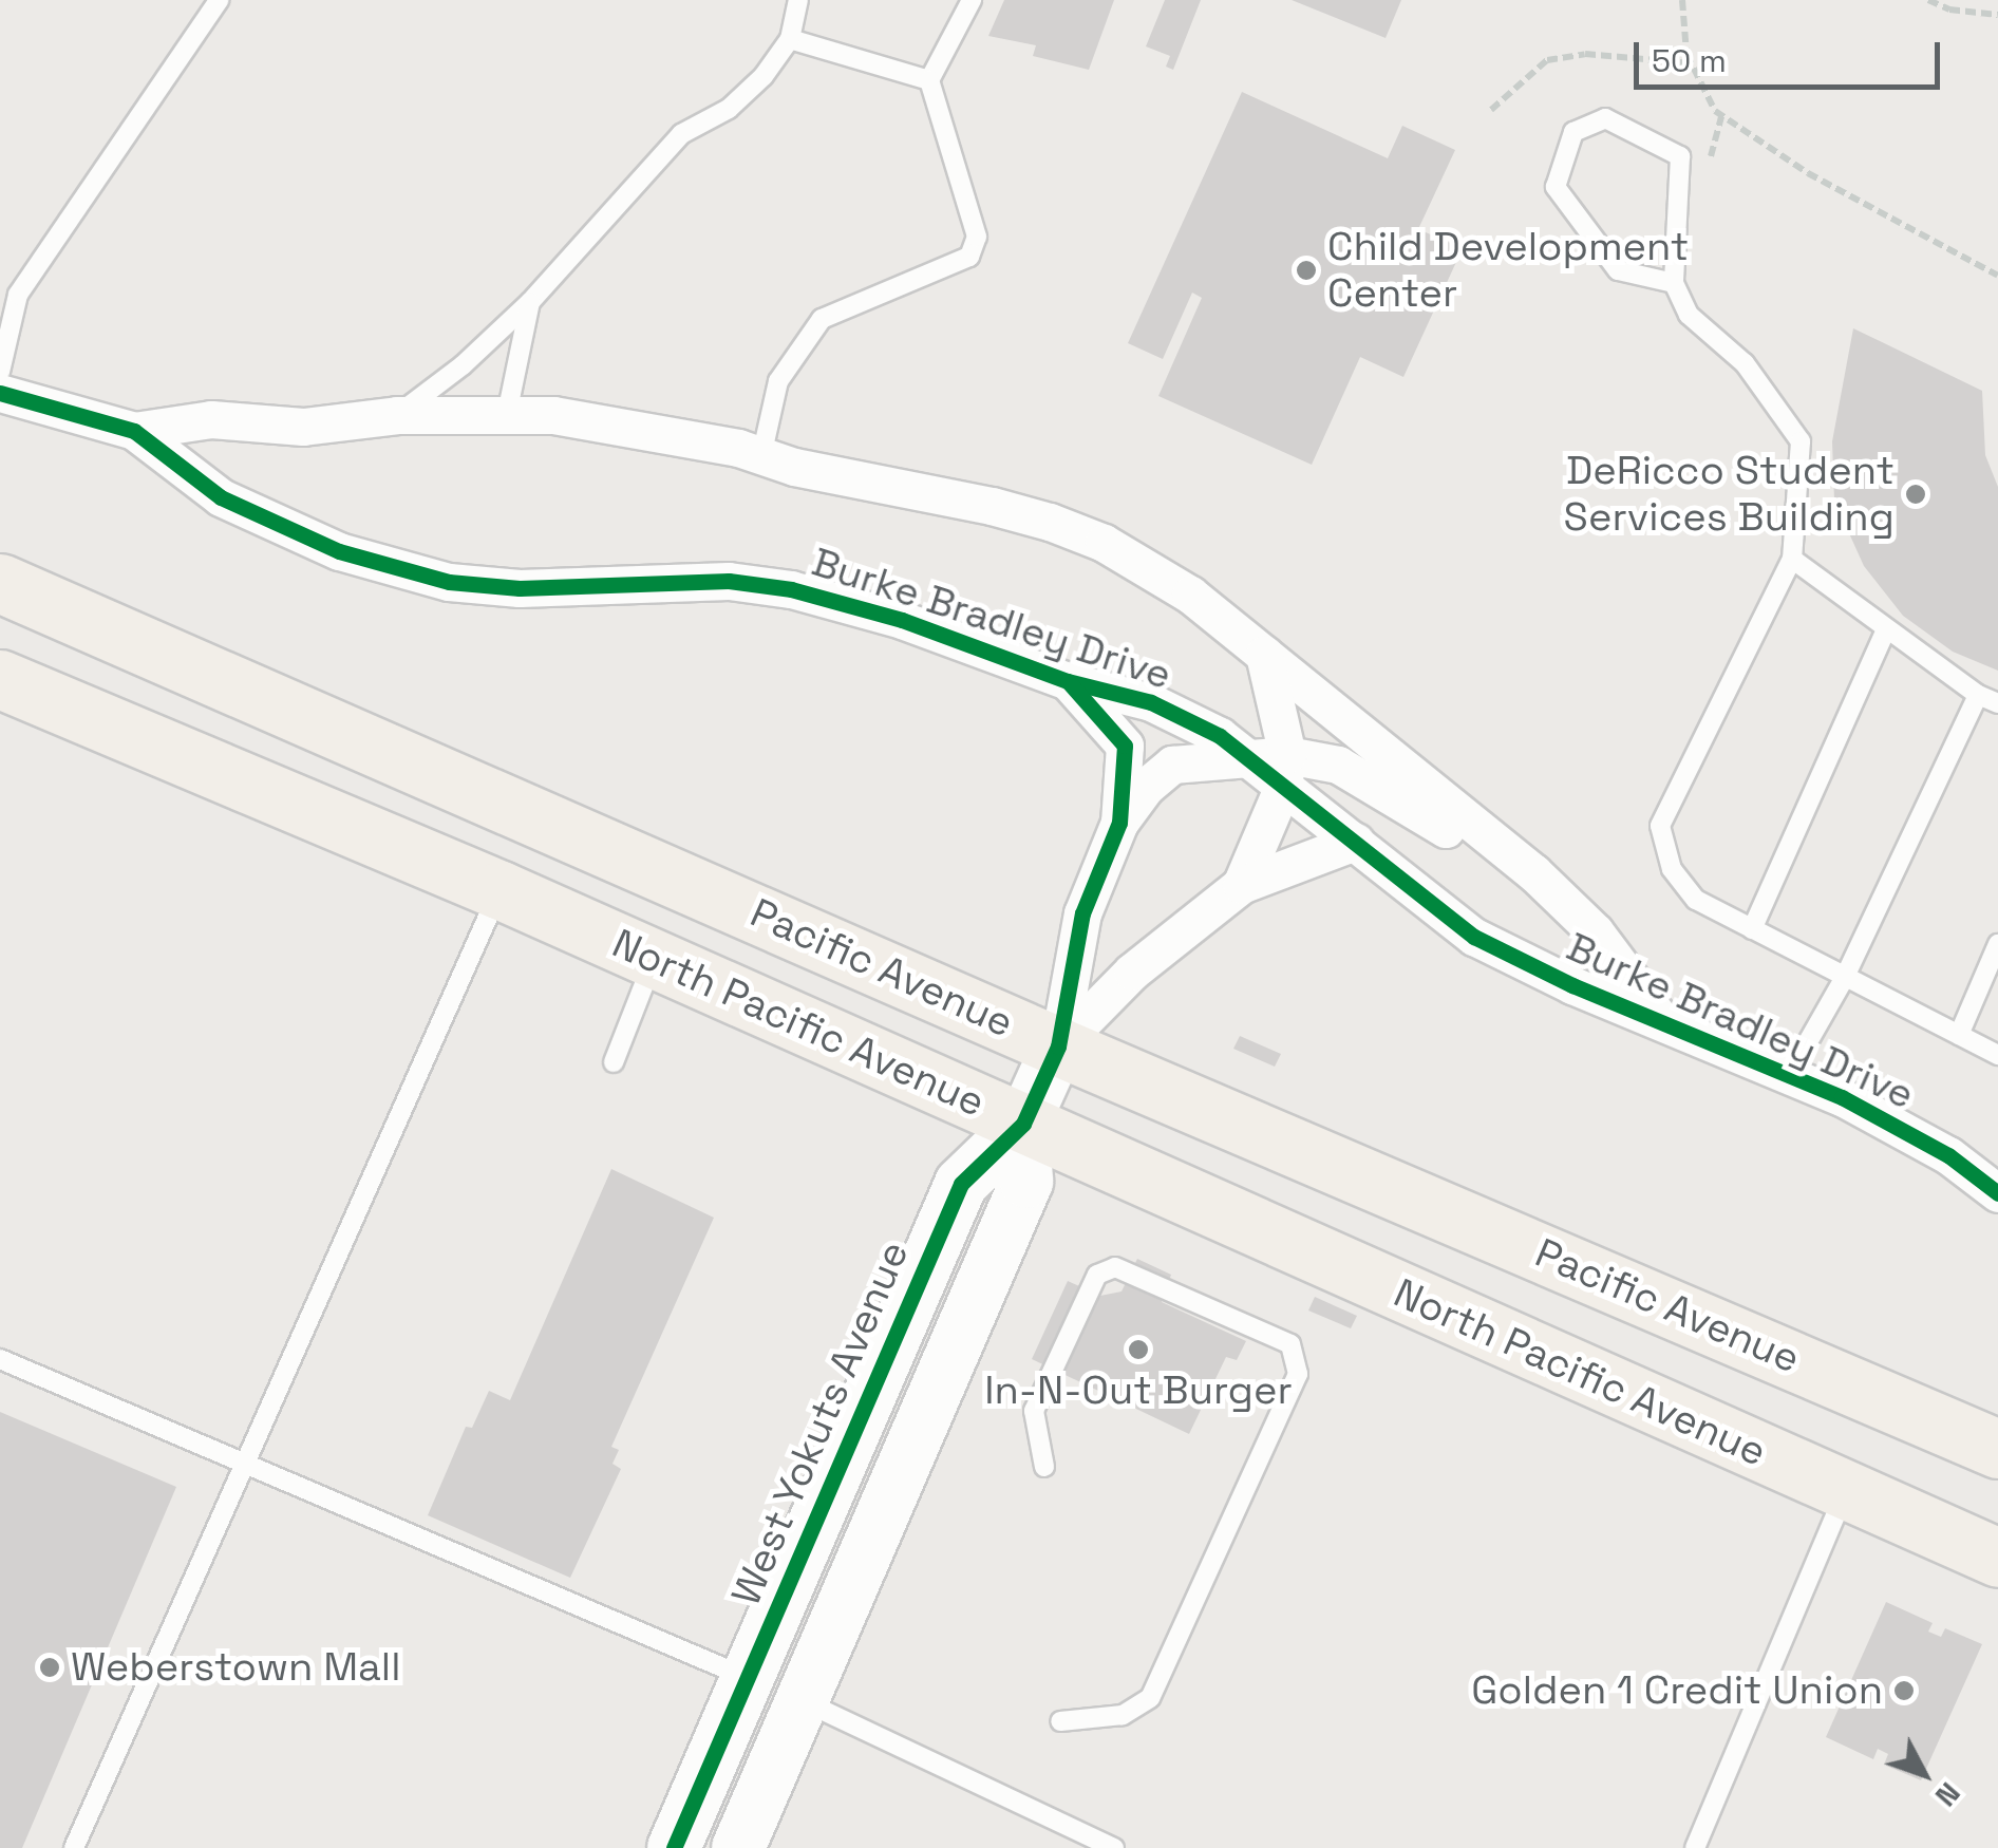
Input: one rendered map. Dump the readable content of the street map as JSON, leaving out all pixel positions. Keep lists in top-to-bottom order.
{
  "streets": {
    "main road": ["Pacific Avenue", "North Pacific Avenue"],
    "street": ["Burke Bradley Drive", "West Yokuts Avenue"]
  },
  "crossings": [
    ["Pacific Avenue", "West Yokuts Avenue"],
    ["North Pacific Avenue", "West Yokuts Avenue"]
  ],
  "places": [
    "Child Development Center",
    "DeRicco Student Services Building",
    "In-N-Out Burger",
    "Weberstown Mall",
    "Golden 1 Credit Union"
  ],
  "scale_bar": "50 m",
  "north": "bottom right"
}
